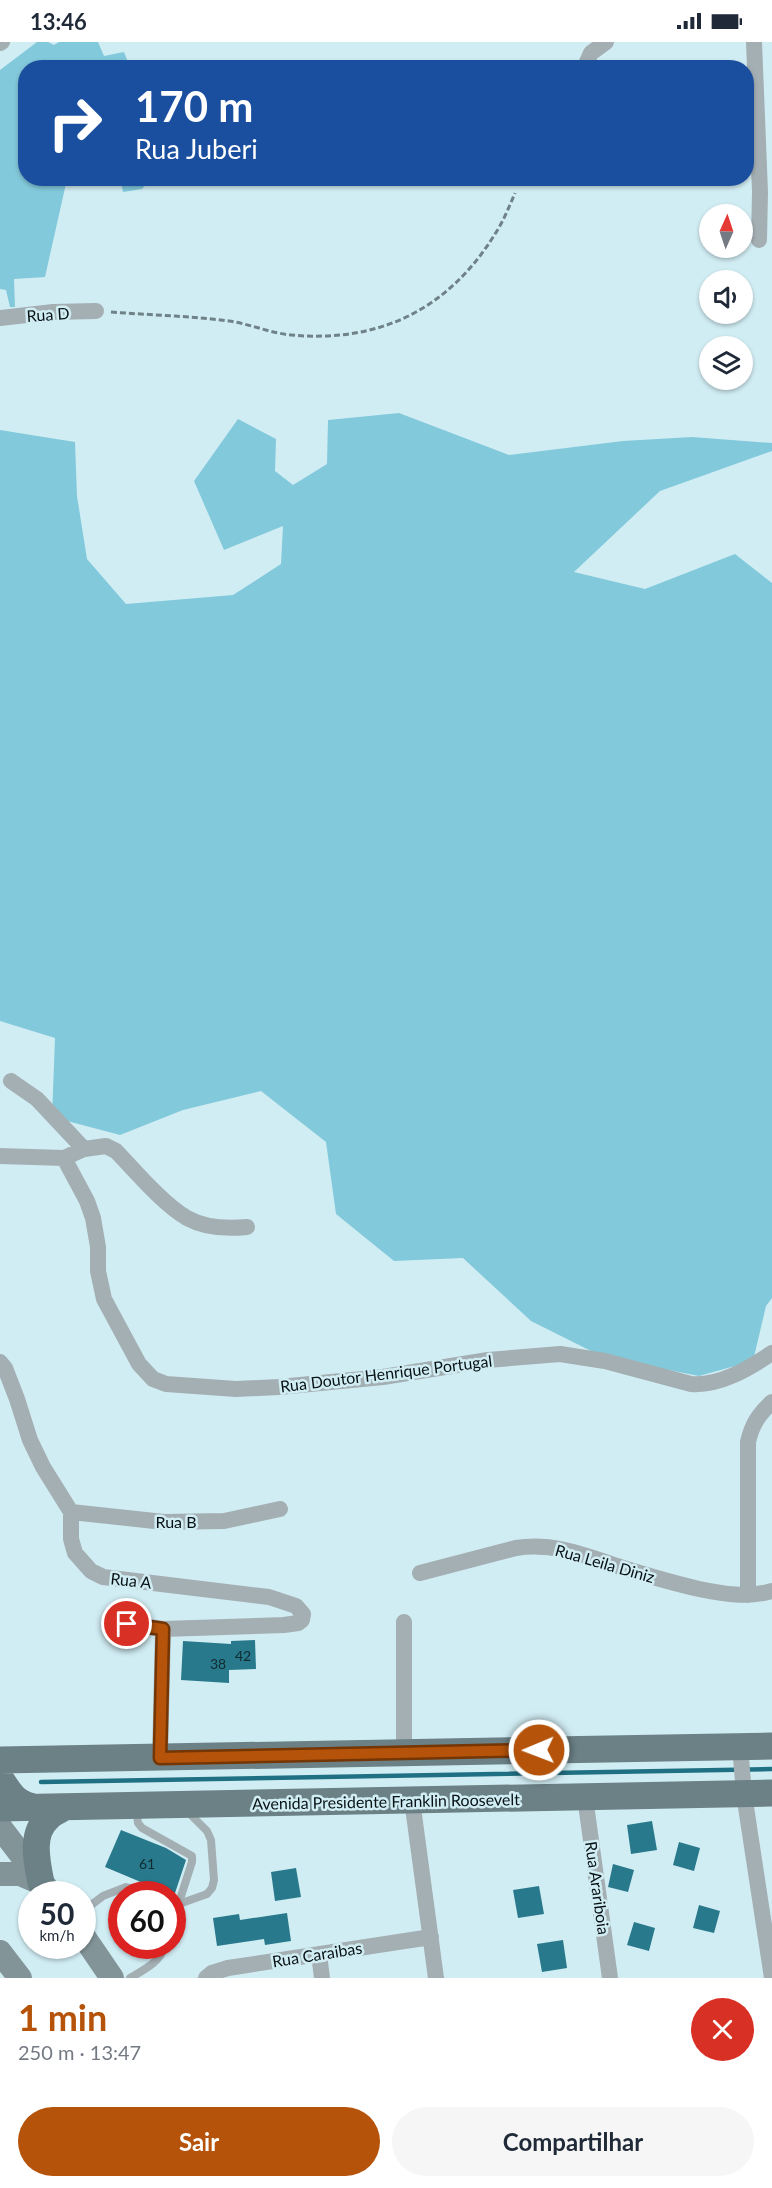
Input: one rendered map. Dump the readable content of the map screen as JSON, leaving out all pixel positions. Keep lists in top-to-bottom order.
{
  "streets": {
    "main road": ["Avenida Presidente Franklin Roosevelt"],
    "street": [
      "Rua D",
      "Rua Doutor Henrique Portugal",
      "Rua B",
      "Rua Leila Diniz",
      "Rua A",
      "Rua Arariboia",
      "Rua Caraibas"
    ]
  },
  "crossings": [
    ["Rua B", "Rua A"],
    ["Avenida Presidente Franklin Roosevelt", "Rua Arariboia"]
  ],
  "house_numbers": ["42", "38", "61"],
  "north": "top",
  "page": {
    "status": "13:46",
    "turn": ["170 m", "Rua Juberi"],
    "speed": "50 km/h",
    "limit": "60",
    "heading": ["1 min", "250 m · 13:47"],
    "buttons": ["Sair", "Compartilhar"]
  }
}
